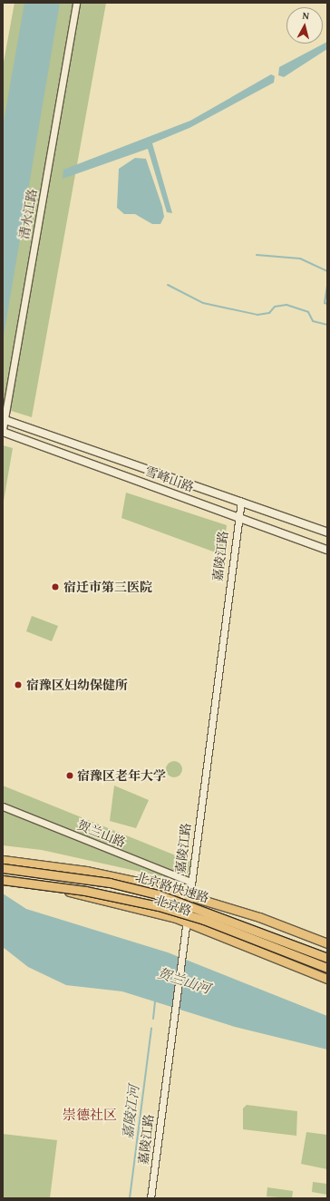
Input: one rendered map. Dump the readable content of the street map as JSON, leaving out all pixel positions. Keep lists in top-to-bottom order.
{
  "streets": {
    "main road": ["雪峰山路", "北京路快速路", "北京路"],
    "street": ["清水江路", "嘉陵江路", "贺兰山路"]
  },
  "crossings": [
    ["清水江路", "雪峰山路"],
    ["雪峰山路", "嘉陵江路"],
    ["嘉陵江路", "贺兰山路"],
    ["嘉陵江路", "北京路"],
    ["北京路快速路", "北京路"]
  ],
  "districts": ["崇德社区"],
  "water": ["贺兰山河", "嘉陵江河"],
  "places": ["宿迁市第三医院", "宿豫区妇幼保健所", "宿豫区老年大学"],
  "north": "top"
}
